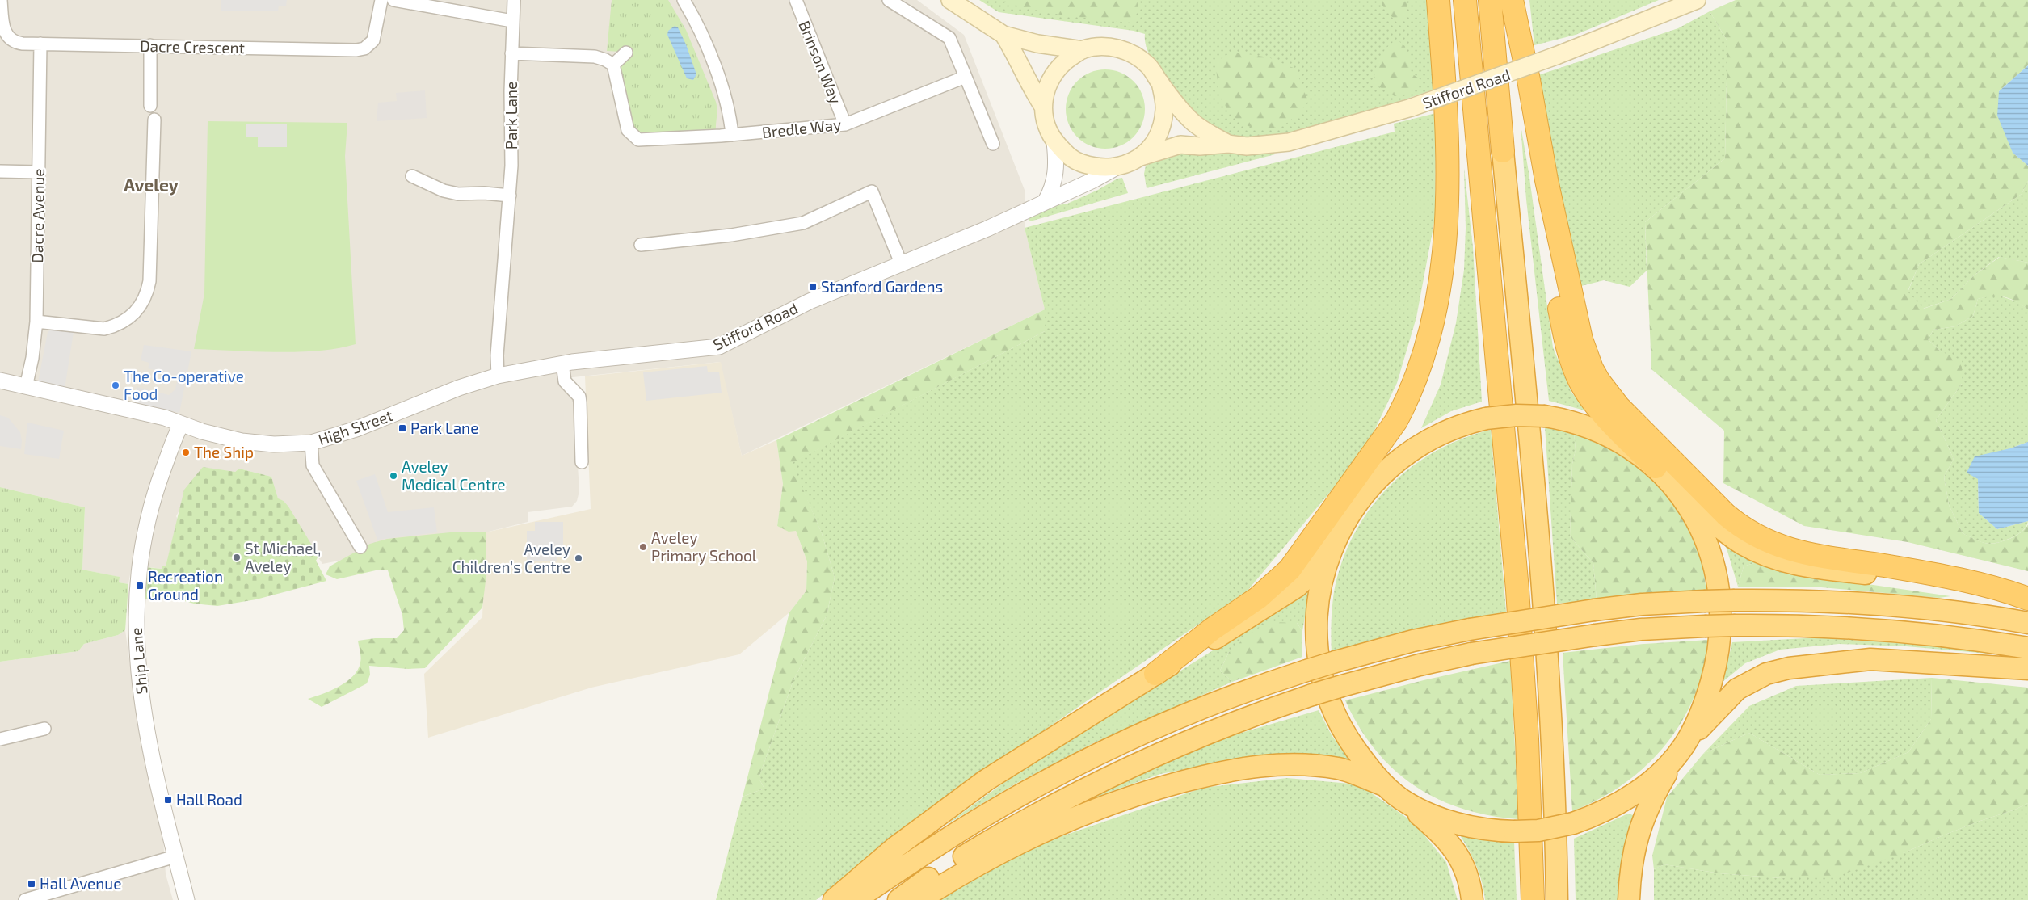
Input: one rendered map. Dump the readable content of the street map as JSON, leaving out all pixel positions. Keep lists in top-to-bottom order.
{
  "streets": {
    "main road": ["Stifford Road"],
    "street": [
      "Dacre Crescent",
      "Brinson Way",
      "Park Lane",
      "Bredle Way",
      "Dacre Avenue",
      "High Street",
      "Ship Lane"
    ]
  },
  "crossings": [
    ["Dacre Crescent", "Dacre Avenue"],
    ["Brinson Way", "Bredle Way"],
    ["Stifford Road", "High Street"],
    ["Park Lane", "High Street"],
    ["Dacre Avenue", "High Street"],
    ["High Street", "Ship Lane"]
  ],
  "districts": ["Aveley"],
  "places": {
    "transit": [
      "Stanford Gardens",
      "Park Lane",
      "Recreation Ground",
      "Hall Road",
      "Hall Avenue"
    ],
    "other": [
      "The Co-operative Food",
      "The Ship",
      "Aveley Medical Centre",
      "Aveley Primary School",
      "St Michael, Aveley",
      "Aveley Children's Centre"
    ]
  }
}
